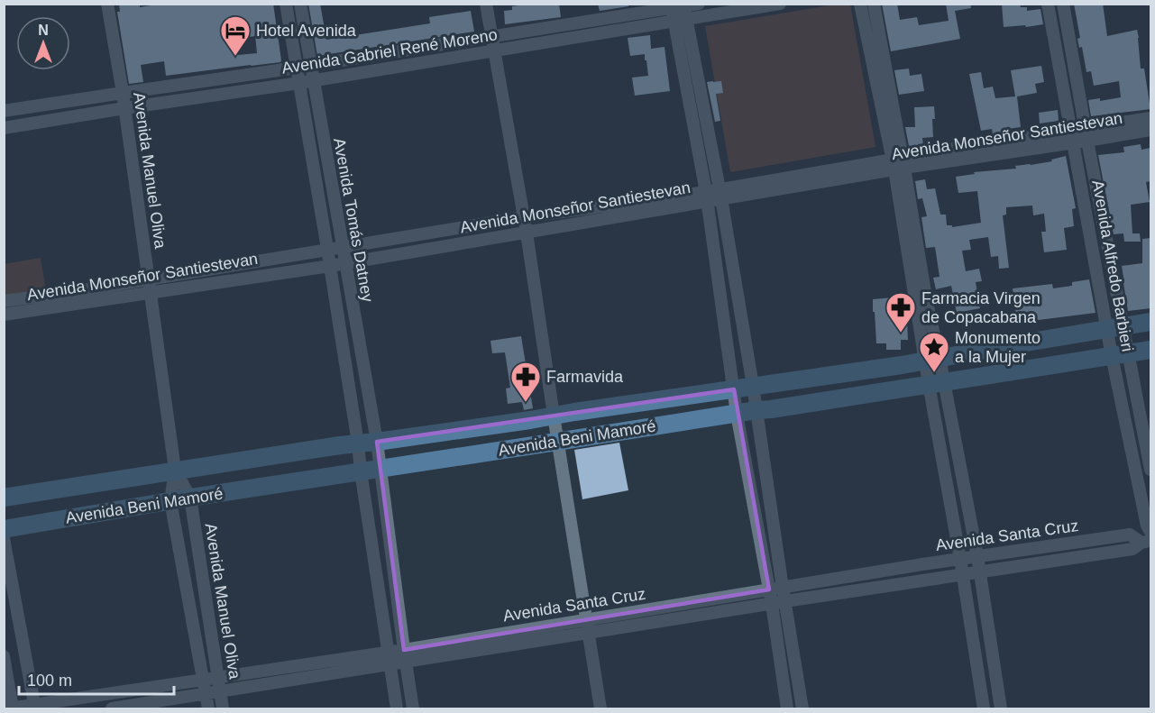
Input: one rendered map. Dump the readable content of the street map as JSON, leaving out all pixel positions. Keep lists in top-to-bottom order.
{
  "streets": {
    "street": [
      "Avenida Gabriel René Moreno",
      "Avenida Monseñor Santiestevan",
      "Avenida Manuel Oliva",
      "Avenida Tomás Datney",
      "Avenida Alfredo Barbieri",
      "Avenida Beni Mamoré",
      "Avenida Santa Cruz"
    ]
  },
  "crossings": [
    ["Avenida Gabriel René Moreno", "Avenida Manuel Oliva"],
    ["Avenida Gabriel René Moreno", "Avenida Tomás Datney"],
    ["Avenida Monseñor Santiestevan", "Avenida Manuel Oliva"],
    ["Avenida Monseñor Santiestevan", "Avenida Tomás Datney"],
    ["Avenida Monseñor Santiestevan", "Avenida Alfredo Barbieri"],
    ["Avenida Manuel Oliva", "Avenida Beni Mamoré"],
    ["Avenida Manuel Oliva", "Avenida Santa Cruz"],
    ["Avenida Tomás Datney", "Avenida Beni Mamoré"],
    ["Avenida Tomás Datney", "Avenida Santa Cruz"],
    ["Avenida Alfredo Barbieri", "Avenida Beni Mamoré"]
  ],
  "places": {
    "hotel": ["Hotel Avenida"],
    "pharmacy": ["Farmacia Virgen de Copacabana", "Farmavida"],
    "place": ["Monumento a la Mujer"]
  },
  "scale_bar": "100 m",
  "north": "top"
}
